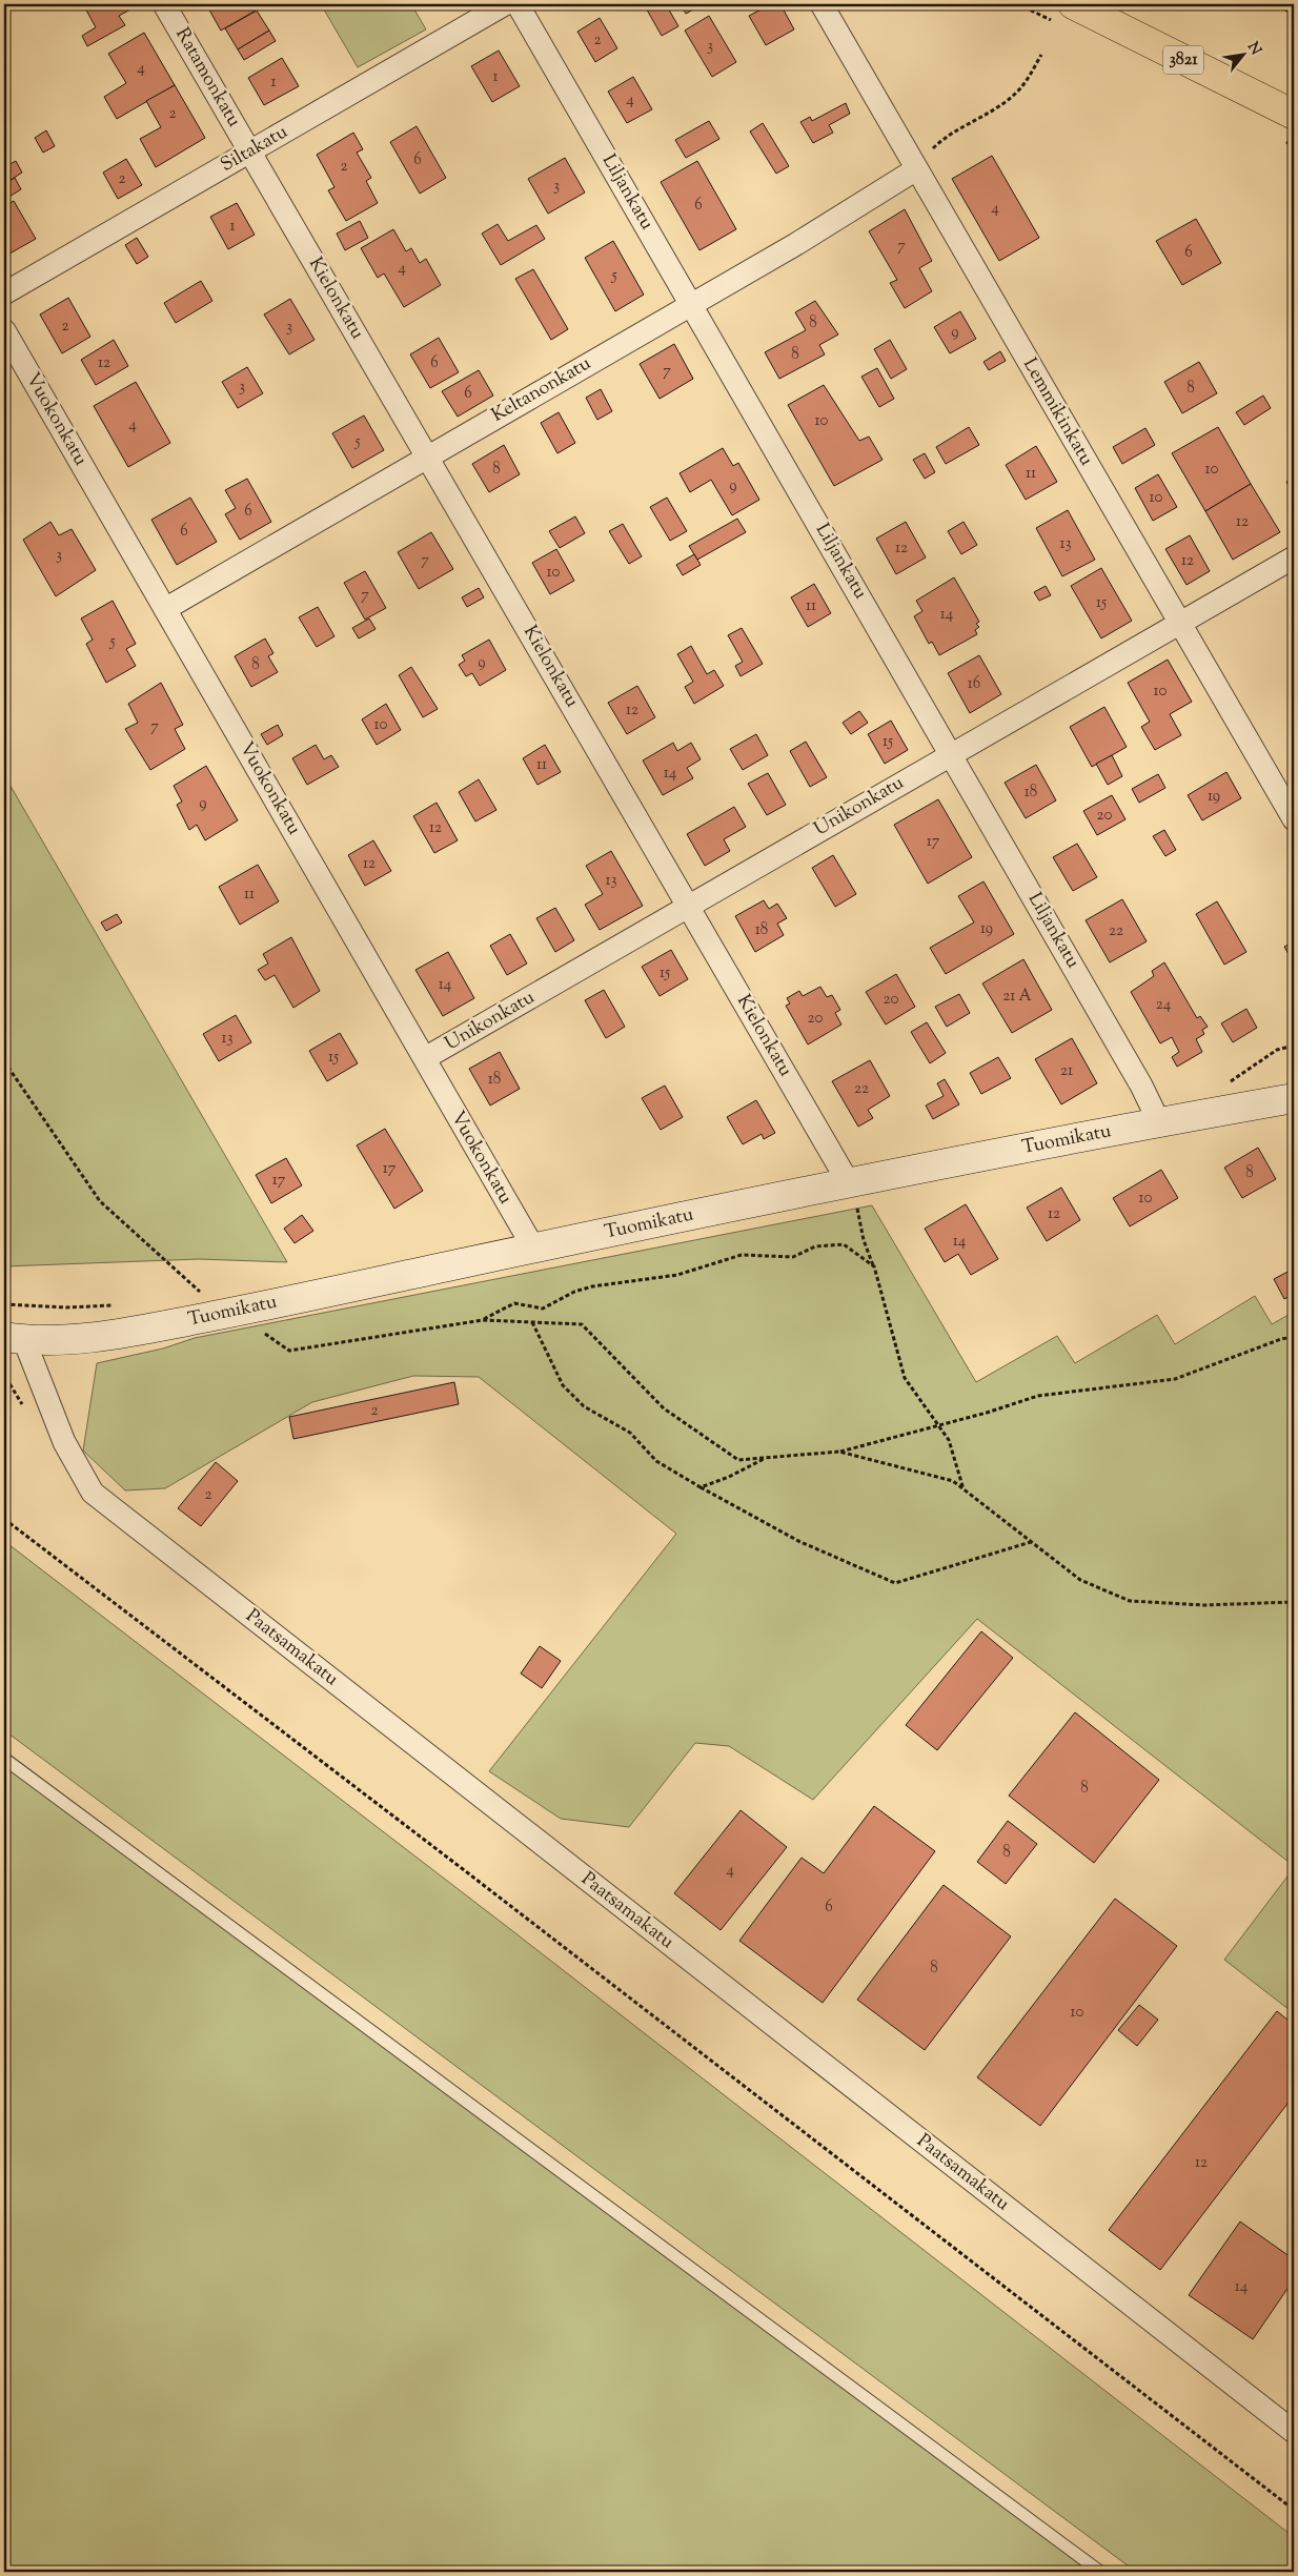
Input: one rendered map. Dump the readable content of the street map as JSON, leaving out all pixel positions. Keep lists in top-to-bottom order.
{
  "streets": {
    "main road": ["3821"],
    "street": [
      "Ratamonkatu",
      "Siltakatu",
      "Liljankatu",
      "Kielonkatu",
      "Keltanonkatu",
      "Lemmikinkatu",
      "Vuokonkatu",
      "Unikonkatu",
      "Tuomikatu",
      "Paatsamakatu"
    ]
  },
  "crossings": [
    ["Ratamonkatu", "Siltakatu"],
    ["Ratamonkatu", "Kielonkatu"],
    ["Siltakatu", "Kielonkatu"],
    ["Liljankatu", "Keltanonkatu"],
    ["Liljankatu", "Unikonkatu"],
    ["Liljankatu", "Tuomikatu"],
    ["Kielonkatu", "Keltanonkatu"],
    ["Kielonkatu", "Unikonkatu"],
    ["Kielonkatu", "Tuomikatu"],
    ["Keltanonkatu", "Lemmikinkatu"],
    ["Keltanonkatu", "Vuokonkatu"],
    ["Lemmikinkatu", "Unikonkatu"],
    ["Vuokonkatu", "Unikonkatu"],
    ["Vuokonkatu", "Tuomikatu"],
    ["Tuomikatu", "Paatsamakatu"]
  ],
  "house_numbers": [
    "2",
    "3",
    "4",
    "1",
    "1",
    "4",
    "2",
    "6",
    "2",
    "2",
    "3",
    "6",
    "4",
    "1",
    "7",
    "6",
    "4",
    "5",
    "8",
    "2",
    "3",
    "9",
    "8",
    "12",
    "6",
    "7",
    "3",
    "8",
    "6",
    "10",
    "4",
    "5",
    "8",
    "10",
    "11",
    "9",
    "10",
    "6",
    "12",
    "6",
    "13",
    "12",
    "3",
    "7",
    "12",
    "10",
    "7",
    "15",
    "11",
    "14",
    "5",
    "9",
    "8",
    "16",
    "10",
    "12",
    "10",
    "7",
    "15",
    "11",
    "14",
    "18",
    "19",
    "9",
    "20",
    "12",
    "17",
    "12",
    "13",
    "11",
    "19",
    "18",
    "22",
    "15",
    "14",
    "21 A",
    "20",
    "24",
    "20",
    "13",
    "15",
    "21",
    "18",
    "22",
    "17",
    "8",
    "17",
    "10",
    "12",
    "14",
    "2",
    "2",
    "8",
    "8",
    "4",
    "6",
    "8",
    "10",
    "12",
    "14"
  ],
  "north": "top right"
}
